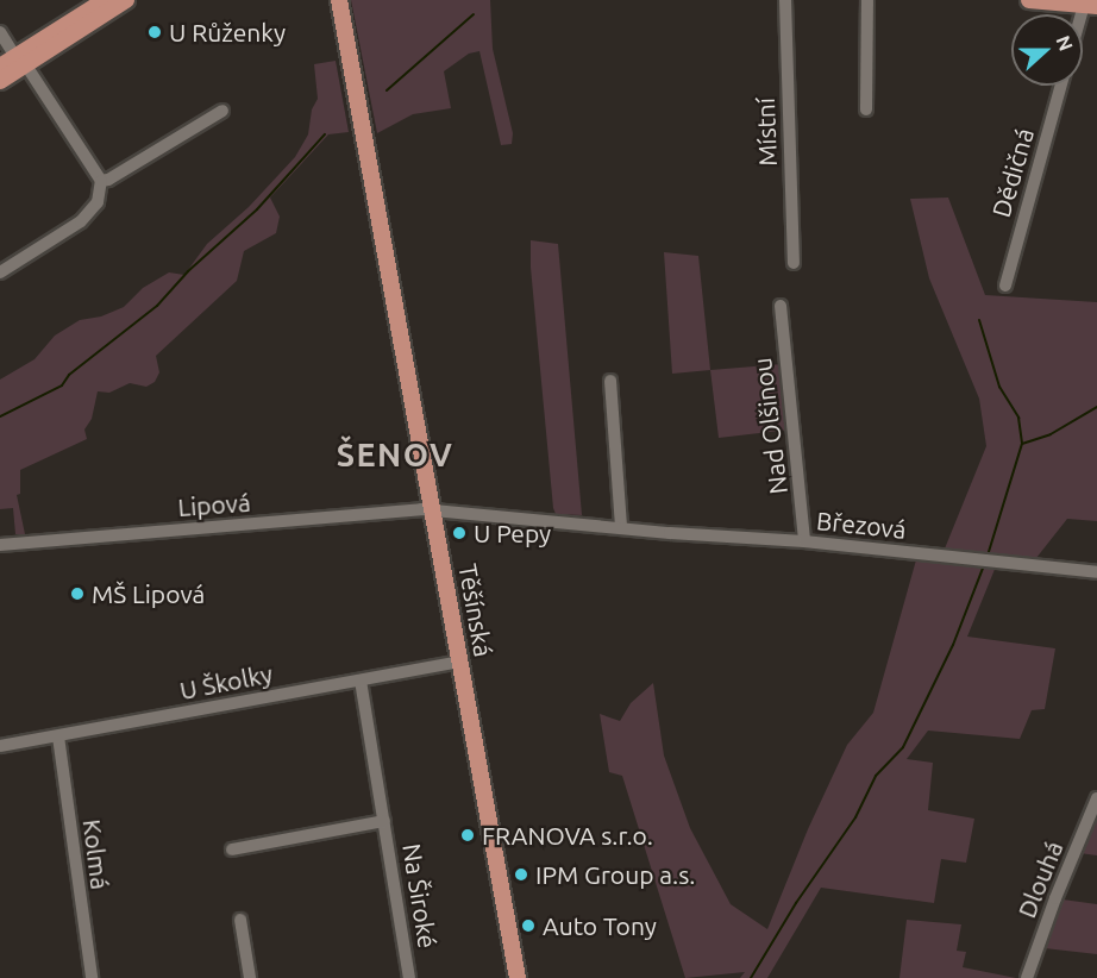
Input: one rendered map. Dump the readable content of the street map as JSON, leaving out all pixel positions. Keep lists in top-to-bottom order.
{
  "streets": {
    "main road": ["Těšínská"],
    "street": [
      "Místní",
      "Dědičná",
      "Nad Olšinou",
      "Lipová",
      "Březová",
      "U Školky",
      "Kolmá",
      "Dlouhá",
      "Na Široké"
    ]
  },
  "crossings": [
    ["Nad Olšinou", "Březová"],
    ["Lipová", "Březová"],
    ["Lipová", "Těšínská"],
    ["Březová", "Těšínská"],
    ["Těšínská", "U Školky"],
    ["U Školky", "Kolmá"],
    ["U Školky", "Na Široké"]
  ],
  "districts": ["ŠENOV"],
  "places": [
    "U Růženky",
    "U Pepy",
    "MŠ Lipová",
    "FRANOVA s.r.o.",
    "IPM Group a.s.",
    "Auto Tony"
  ],
  "north": "right"
}
